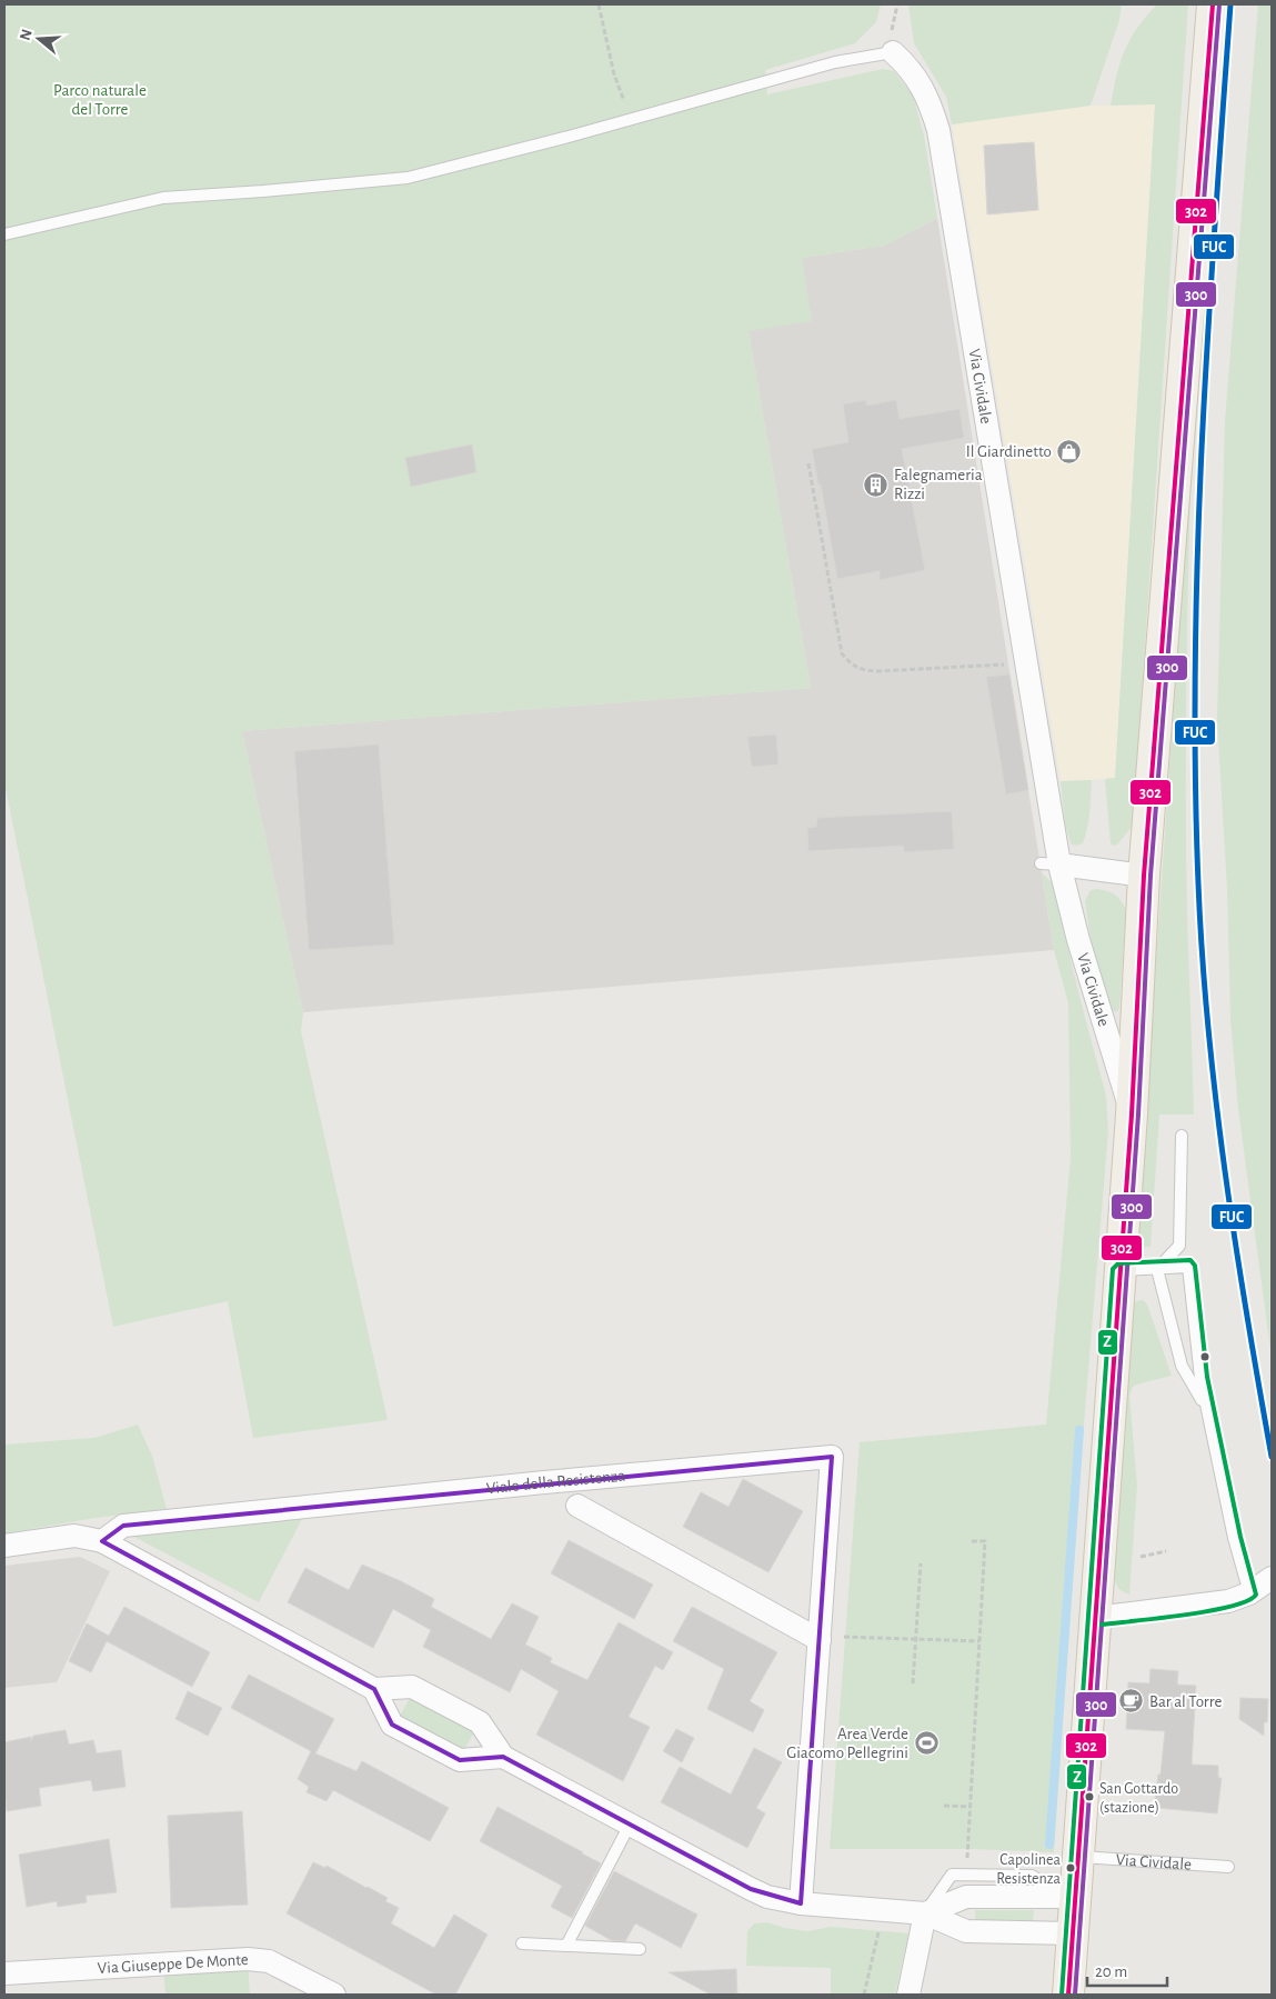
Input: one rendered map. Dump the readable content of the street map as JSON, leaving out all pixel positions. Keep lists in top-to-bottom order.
{
  "streets": {
    "main road": ["Via Cividale"],
    "street": ["Viale della Resistenza", "Via Giuseppe De Monte"]
  },
  "parks": ["Parco naturale del Torre"],
  "places": {
    "shop": ["Il Giardinetto"],
    "building": ["Falegnameria Rizzi"],
    "cafe": ["Bar al Torre"],
    "sports": ["Area Verde Giacomo Pellegrini"],
    "other": ["San Gottardo (stazione)", "Capolinea Resistenza"]
  },
  "lines": [
    "transit line FUC",
    "transit line 302",
    "transit line 300",
    "transit line Z"
  ],
  "scale_bar": "20 m",
  "north": "left"
}
